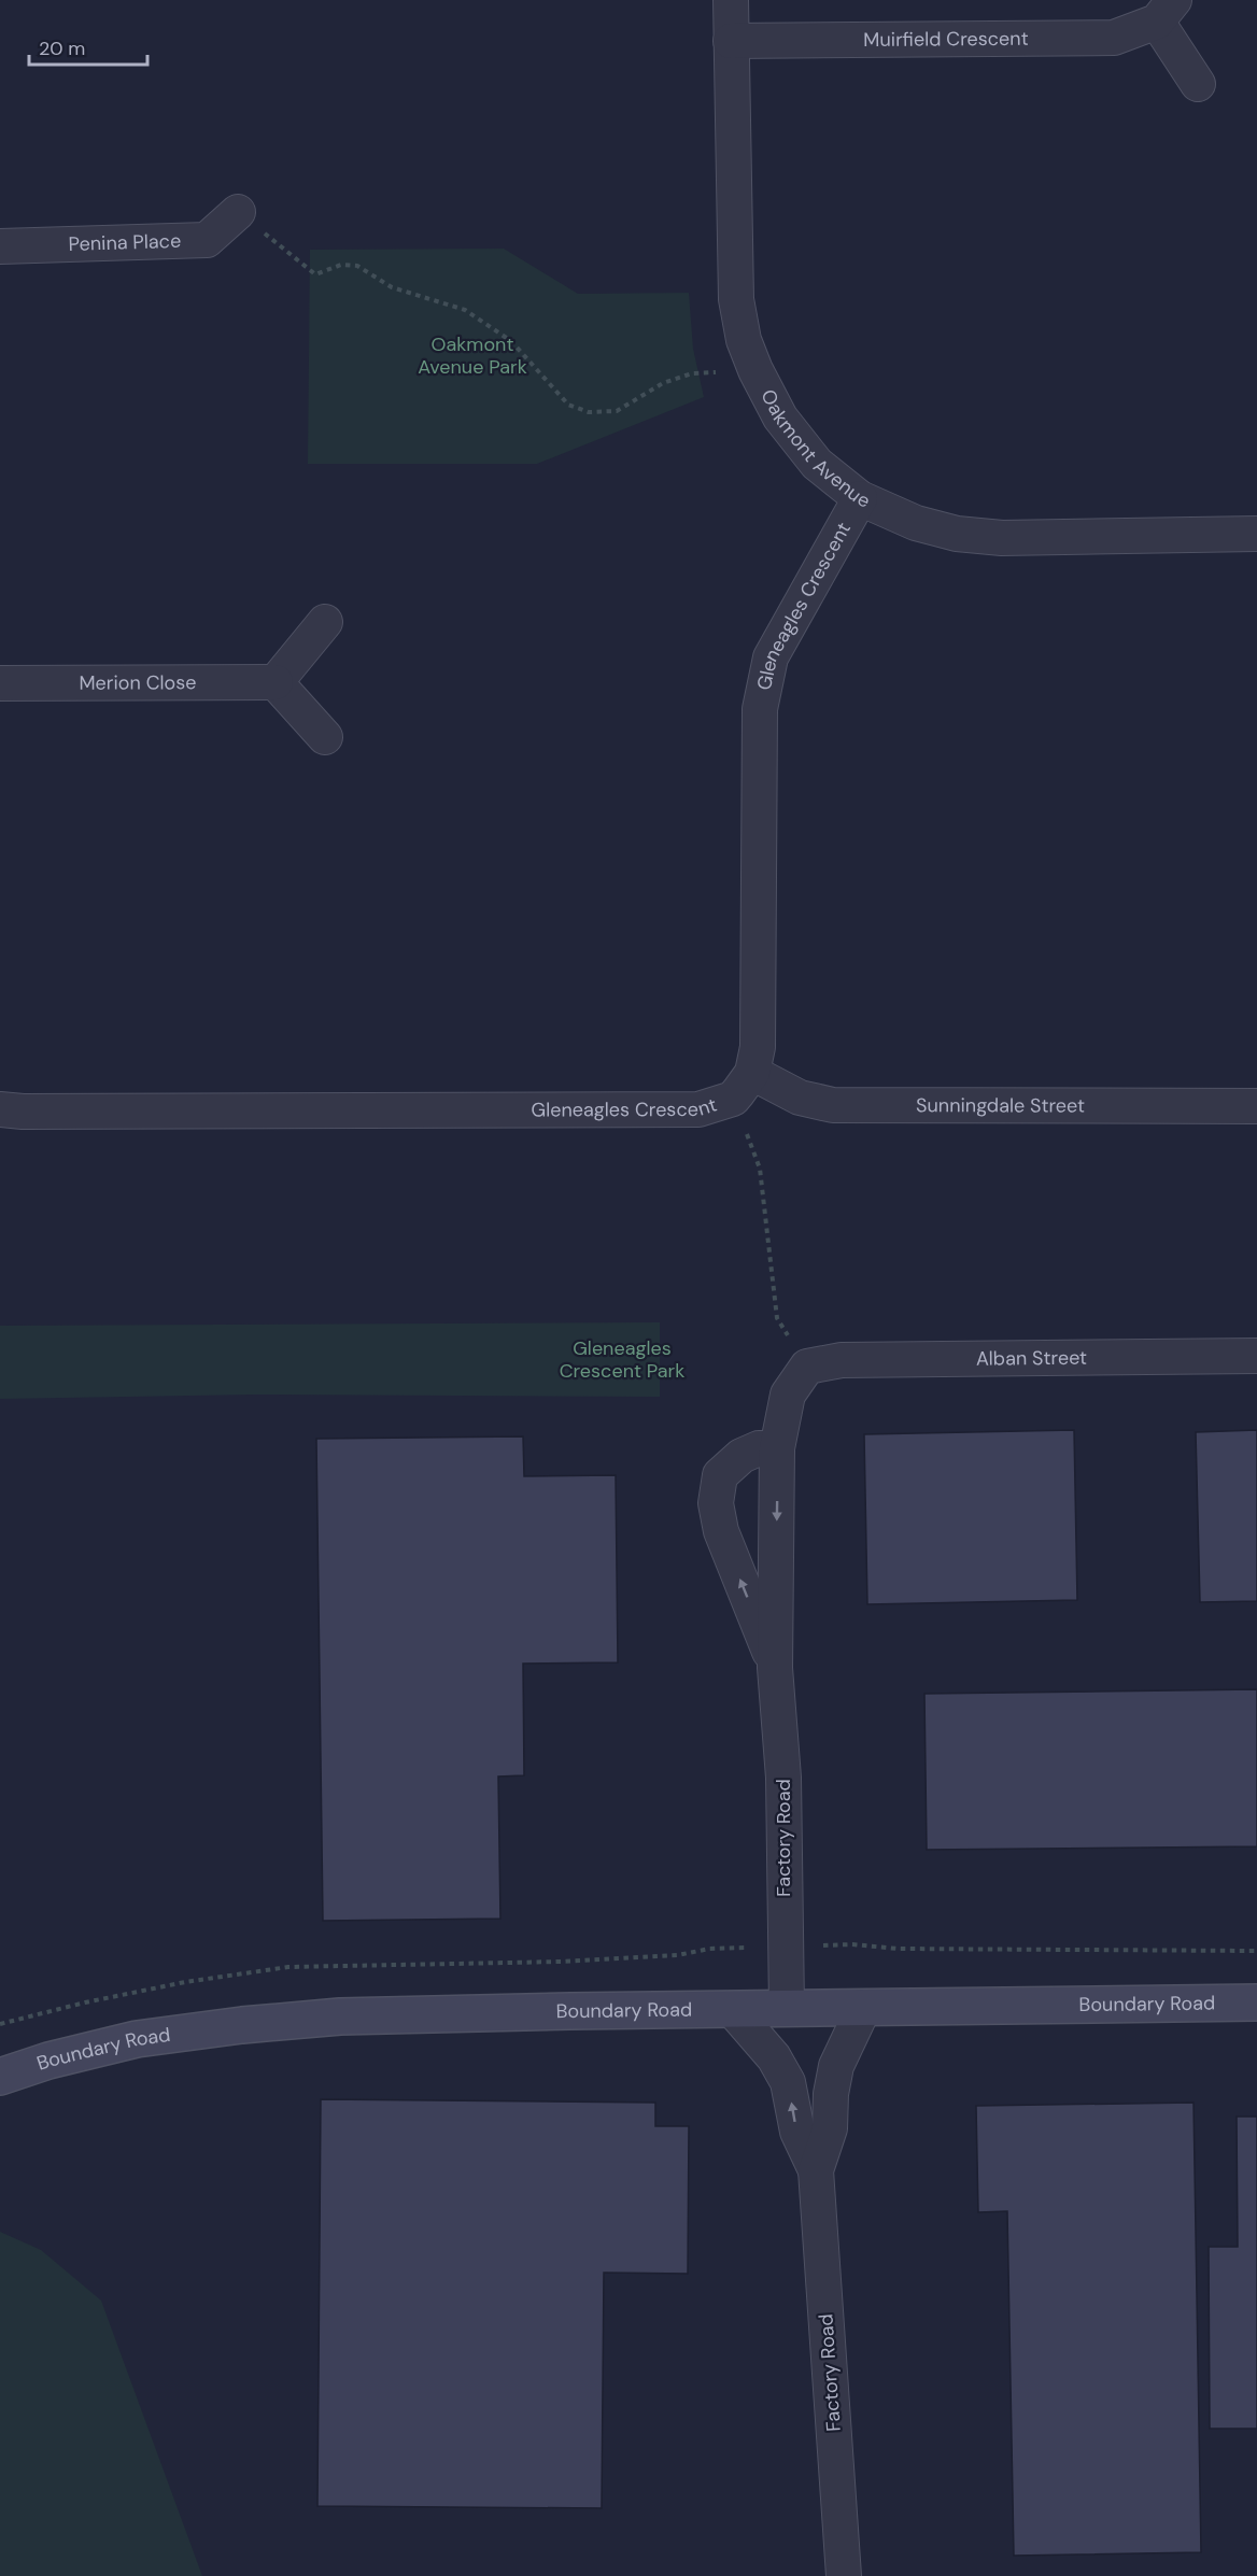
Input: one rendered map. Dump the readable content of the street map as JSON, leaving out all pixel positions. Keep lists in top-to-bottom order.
{
  "streets": {
    "main road": ["Boundary Road"],
    "street": [
      "Muirfield Crescent",
      "Penina Place",
      "Oakmont Avenue",
      "Gleneagles Crescent",
      "Merion Close",
      "Sunningdale Street",
      "Alban Street",
      "Factory Road"
    ]
  },
  "crossings": [
    ["Muirfield Crescent", "Oakmont Avenue"],
    ["Oakmont Avenue", "Gleneagles Crescent"],
    ["Gleneagles Crescent", "Sunningdale Street"],
    ["Alban Street", "Factory Road"],
    ["Factory Road", "Boundary Road"]
  ],
  "parks": ["Oakmont Avenue Park", "Gleneagles Crescent Park"],
  "scale_bar": "20 m"
}
